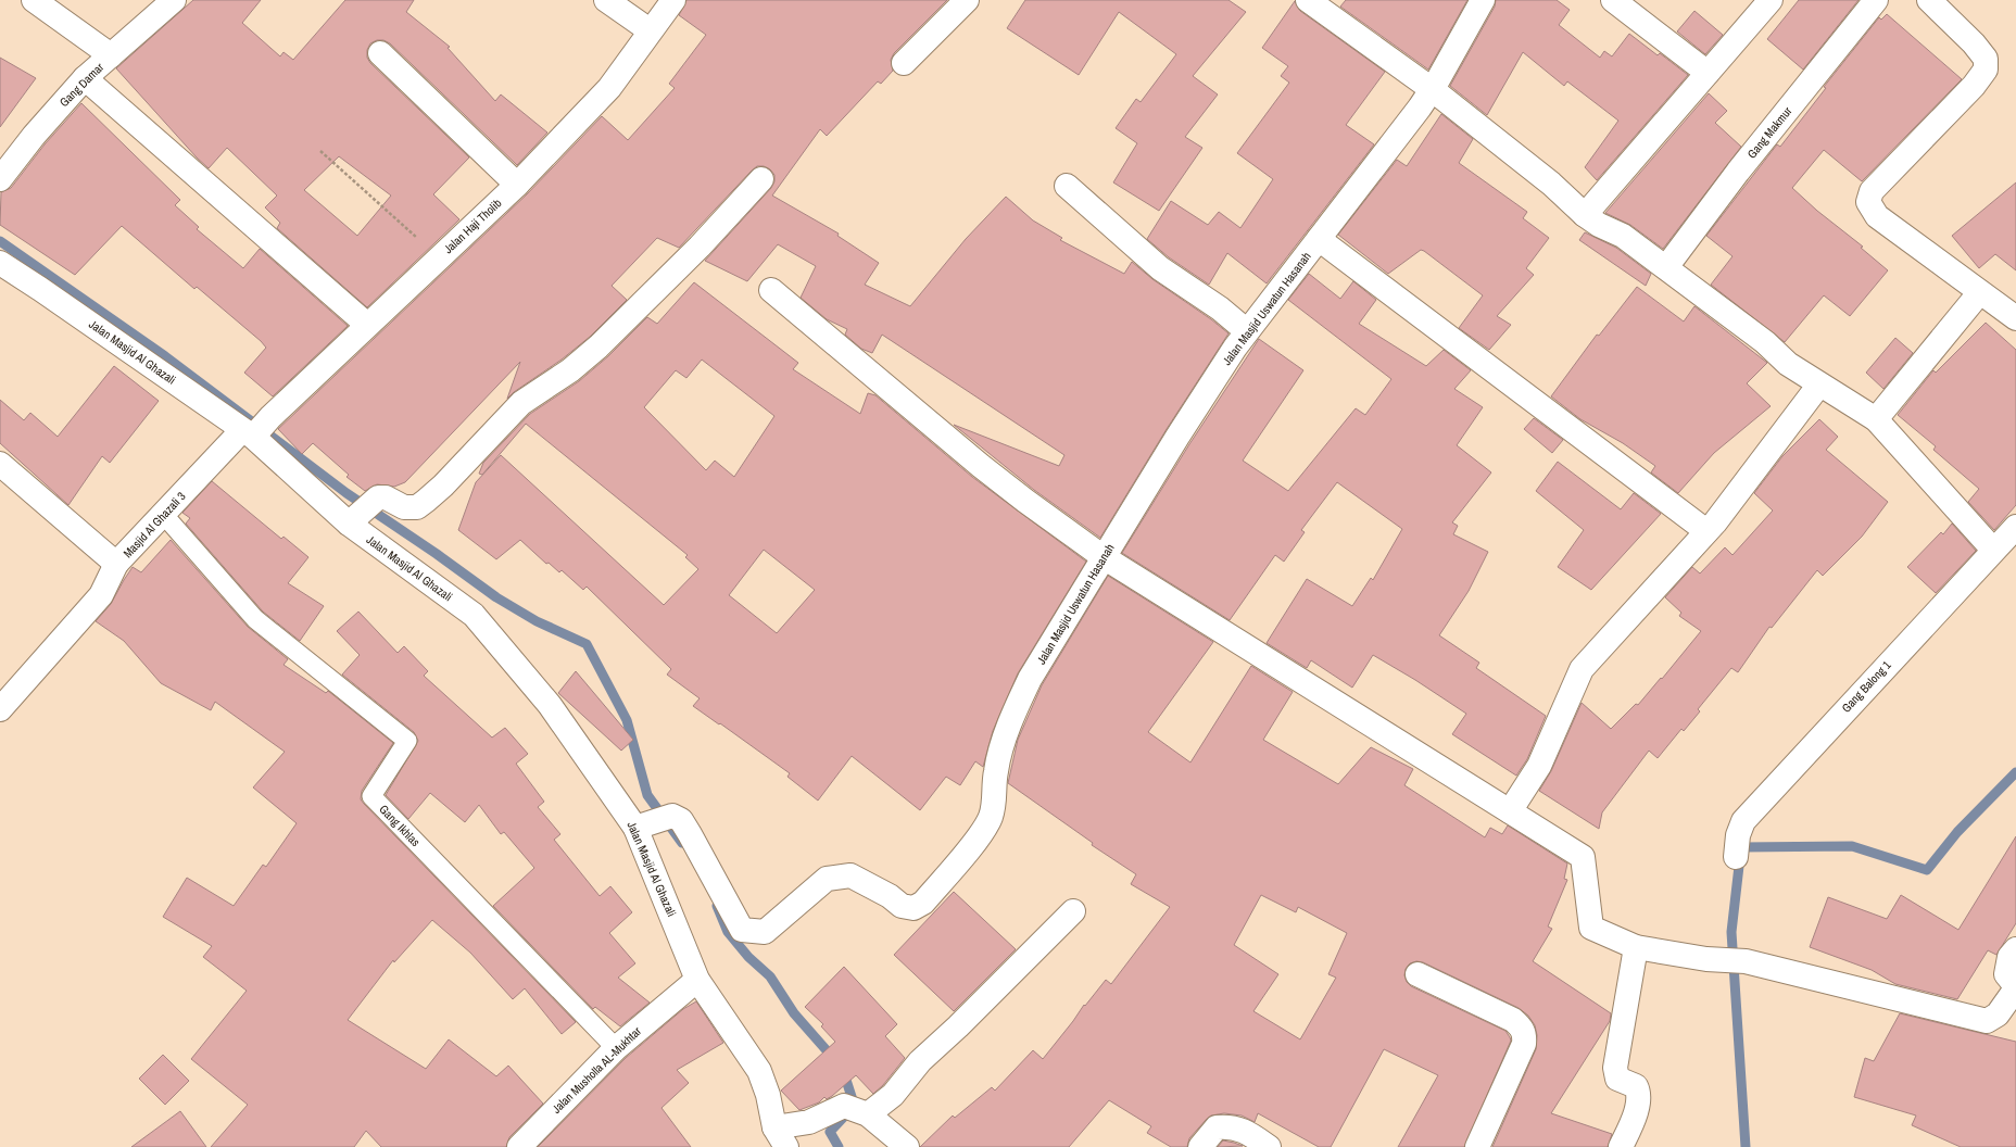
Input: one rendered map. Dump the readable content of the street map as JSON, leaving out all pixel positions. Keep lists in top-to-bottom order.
{
  "streets": {
    "street": [
      "Gang Damar",
      "Gang Makmur",
      "Jalan Haji Tholib",
      "Jalan Masjid Uswatun Hasanah",
      "Jalan Masjid Al Ghazali",
      "Masjid Al Ghazali 3",
      "Gang Balong 1",
      "Jalan Musholla AL-Mukhtar"
    ],
    "lane": ["Gang Ikhlas"]
  },
  "crossings": [
    ["Jalan Haji Tholib", "Jalan Masjid Al Ghazali"],
    ["Jalan Haji Tholib", "Masjid Al Ghazali 3"],
    ["Jalan Masjid Uswatun Hasanah", "Jalan Masjid Al Ghazali"],
    ["Jalan Masjid Al Ghazali", "Masjid Al Ghazali 3"],
    ["Jalan Masjid Al Ghazali", "Jalan Musholla AL-Mukhtar"],
    ["Masjid Al Ghazali 3", "Gang Ikhlas"],
    ["Gang Ikhlas", "Jalan Musholla AL-Mukhtar"]
  ]
}
